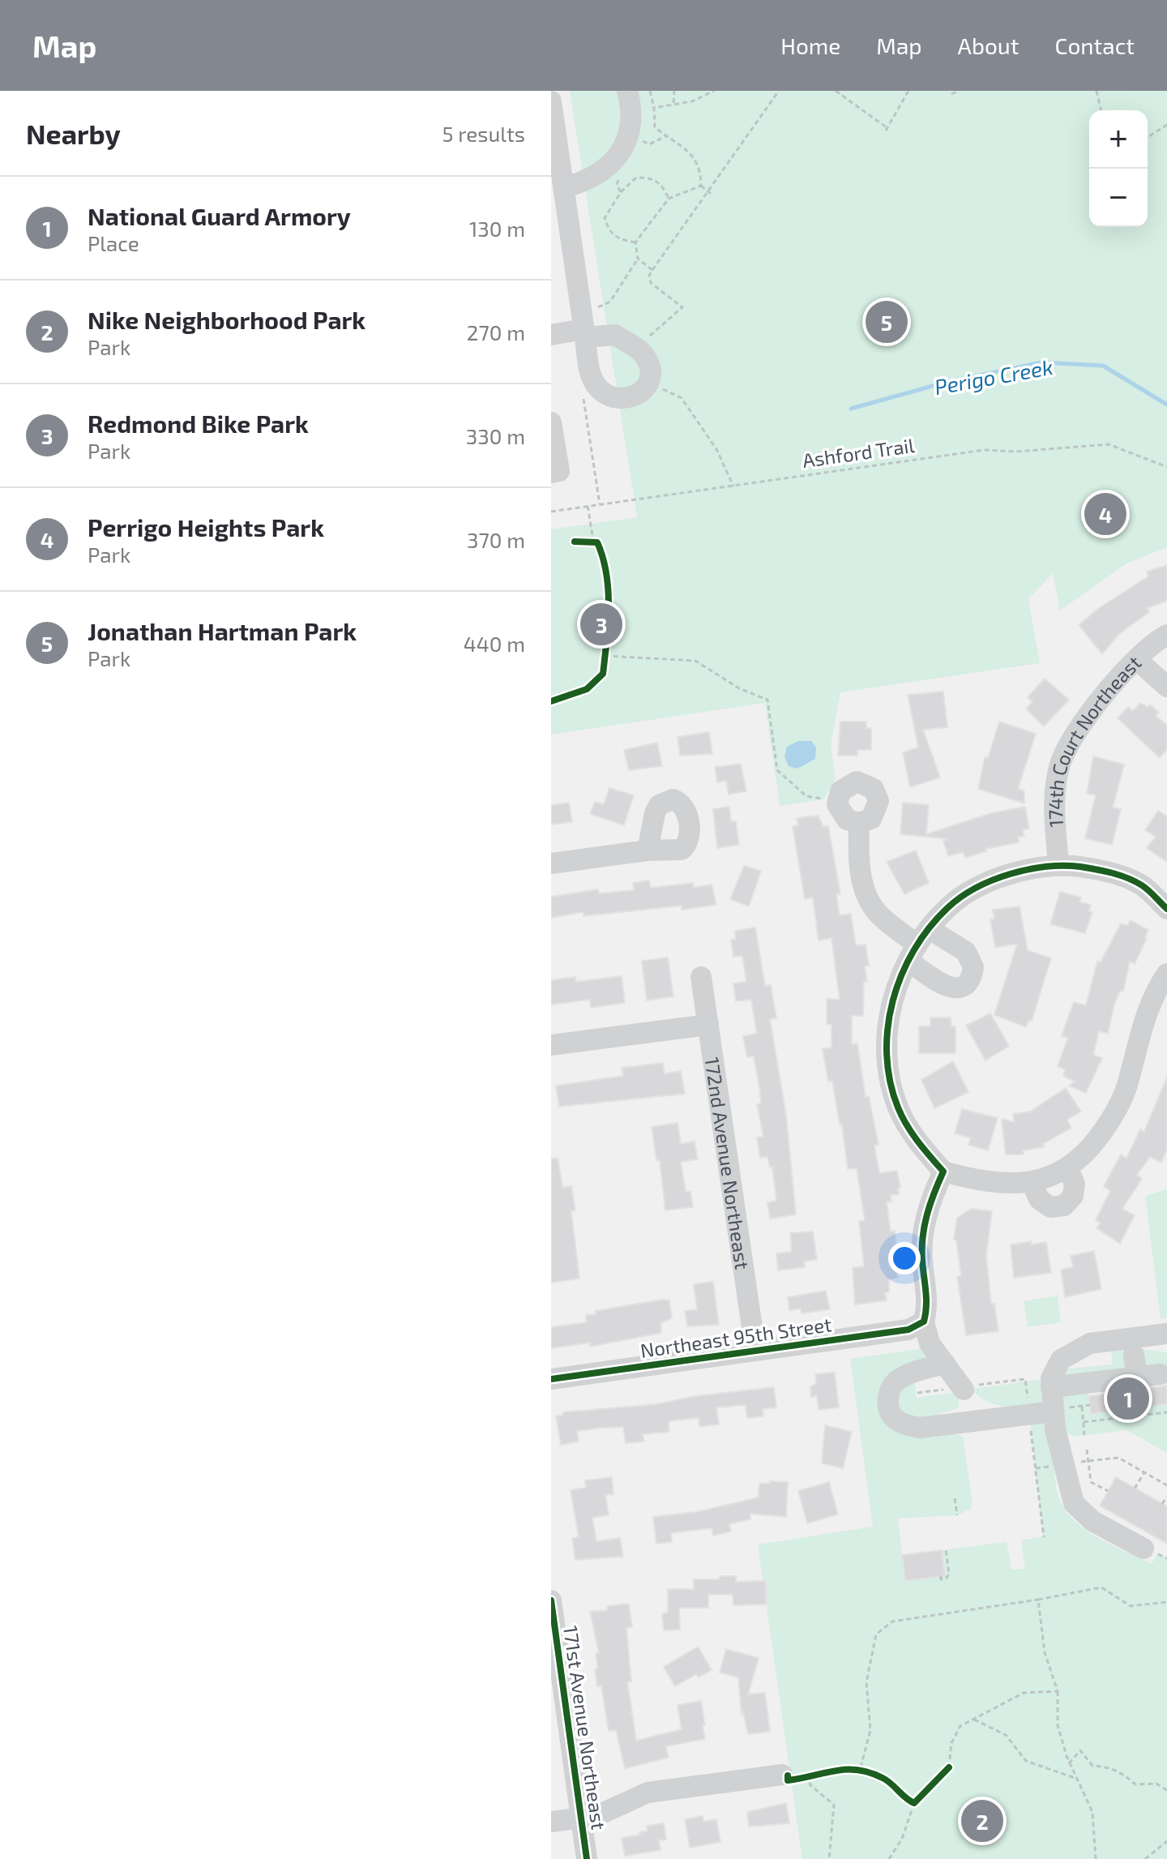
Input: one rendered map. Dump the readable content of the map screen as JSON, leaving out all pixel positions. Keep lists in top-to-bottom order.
{
  "streets": {
    "street": [
      "174th Court Northeast",
      "172nd Avenue Northeast",
      "Northeast 95th Street",
      "171st Avenue Northeast"
    ],
    "path": ["Ashford Trail"]
  },
  "crossings": [
    ["172nd Avenue Northeast", "Northeast 95th Street"]
  ],
  "water": ["Perigo Creek"],
  "page": {
    "header": "Map",
    "nav": [
      "Home",
      "Map",
      "About",
      "Contact"
    ],
    "heading": ["Nearby", "5 results"],
    "map_buttons": ["+", "−"],
    "list": [
      {
        "mark": "1",
        "name": "National Guard Armory",
        "note": "Place",
        "value": "130 m"
      },
      {
        "mark": "2",
        "name": "Nike Neighborhood Park",
        "note": "Park",
        "value": "270 m"
      },
      {
        "mark": "3",
        "name": "Redmond Bike Park",
        "note": "Park",
        "value": "330 m"
      },
      {
        "mark": "4",
        "name": "Perrigo Heights Park",
        "note": "Park",
        "value": "370 m"
      },
      {
        "mark": "5",
        "name": "Jonathan Hartman Park",
        "note": "Park",
        "value": "440 m"
      }
    ],
    "pins": [
      "5",
      "4",
      "3",
      "1",
      "2"
    ]
  }
}
